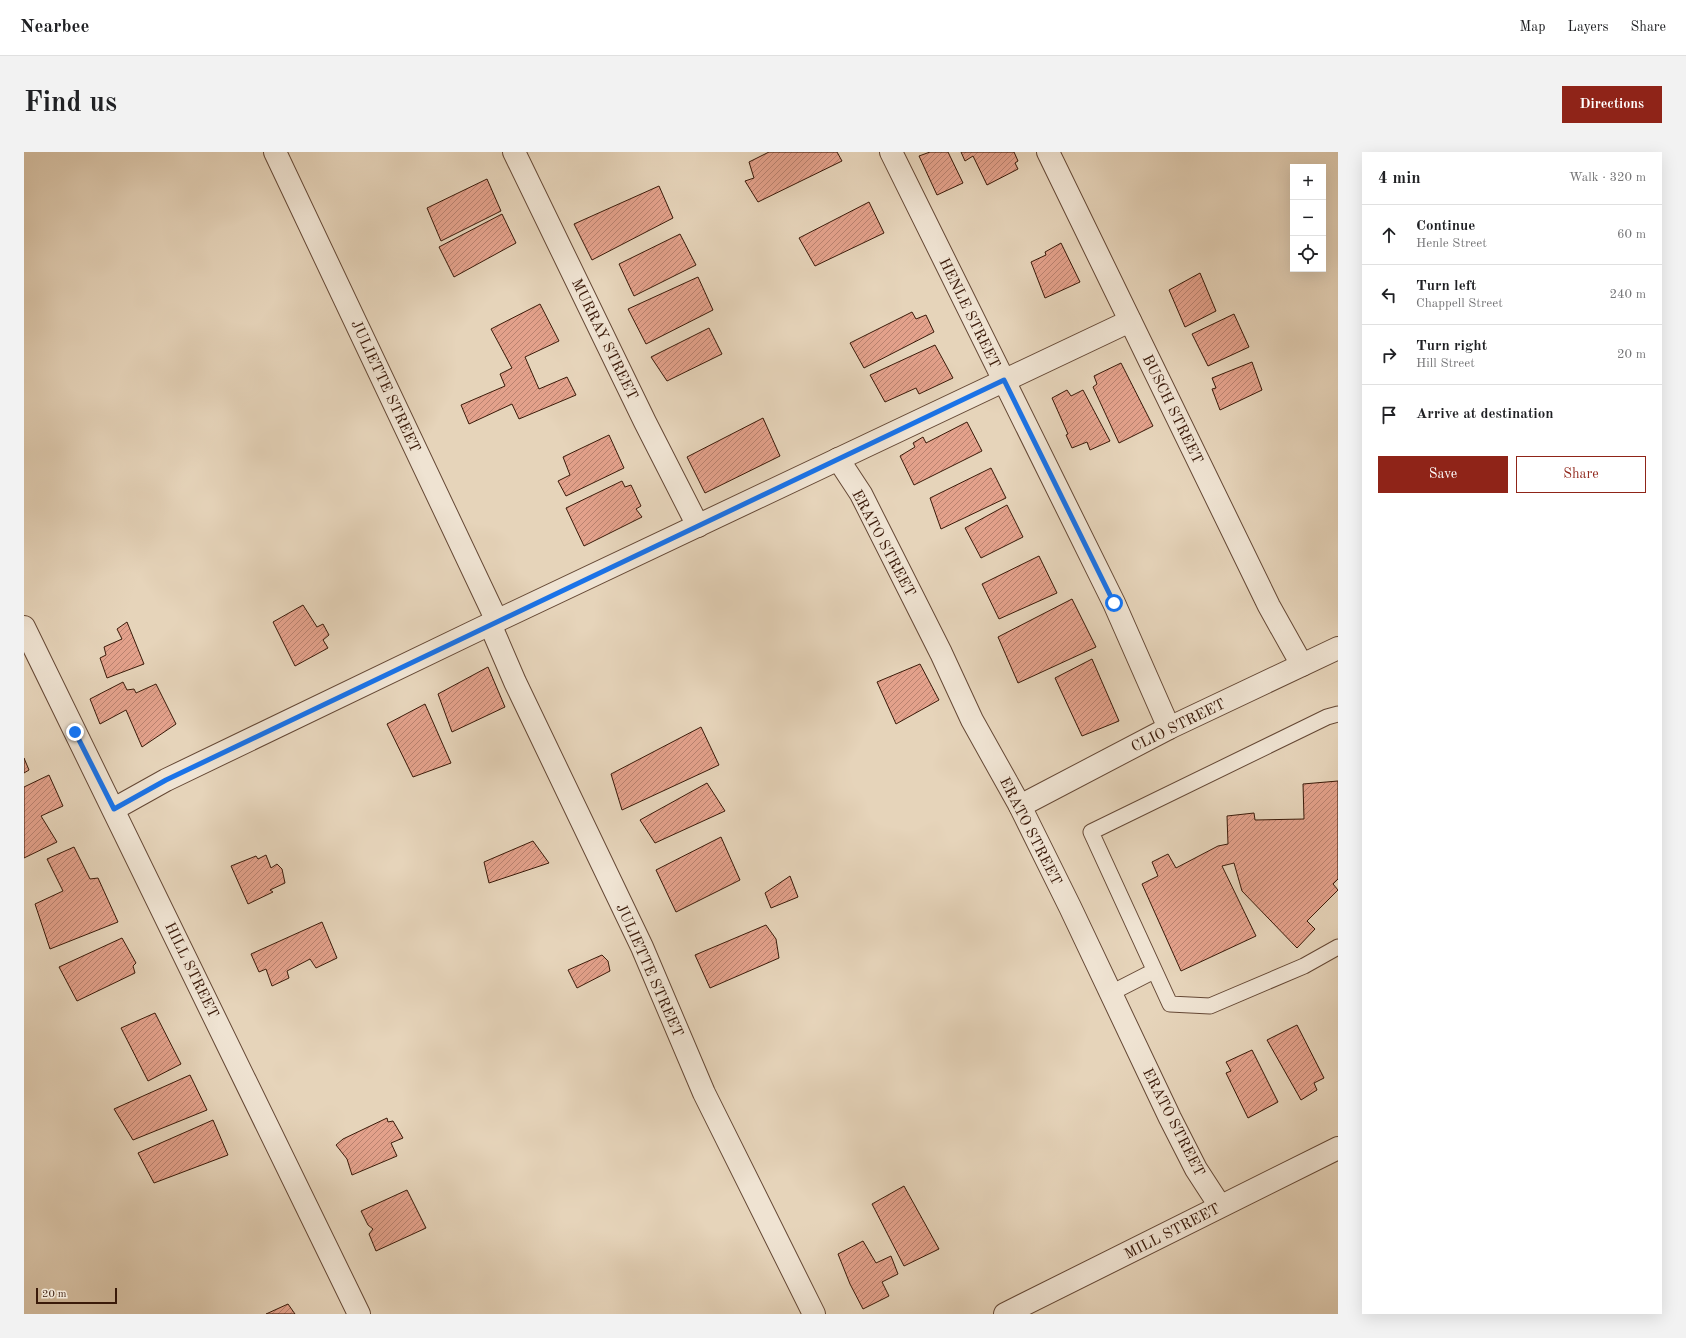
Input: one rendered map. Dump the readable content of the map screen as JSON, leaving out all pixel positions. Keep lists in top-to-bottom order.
{
  "streets": {
    "street": [
      "HENLE STREET",
      "MURRAY STREET",
      "JULIETTE STREET",
      "BUSCH STREET",
      "ERATO STREET",
      "CLIO STREET",
      "HILL STREET",
      "MILL STREET"
    ]
  },
  "crossings": [
    ["HENLE STREET", "CLIO STREET"],
    ["BUSCH STREET", "CLIO STREET"],
    ["ERATO STREET", "CLIO STREET"],
    ["ERATO STREET", "MILL STREET"]
  ],
  "scale_bar": "20 m",
  "page": {
    "header": "Nearbee",
    "nav": ["Map", "Layers", "Share"],
    "buttons": [
      "Directions",
      ["Save", "Share"]
    ],
    "title": "Find us",
    "heading": ["4 min", "Walk · 320 m"],
    "map_buttons": ["+", "−"],
    "list": [
      ["Continue", "Henle Street", "60 m"],
      ["Turn left", "Chappell Street", "240 m"],
      ["Turn right", "Hill Street", "20 m"],
      "Arrive at destination"
    ],
    "scale": "20 m"
  }
}
